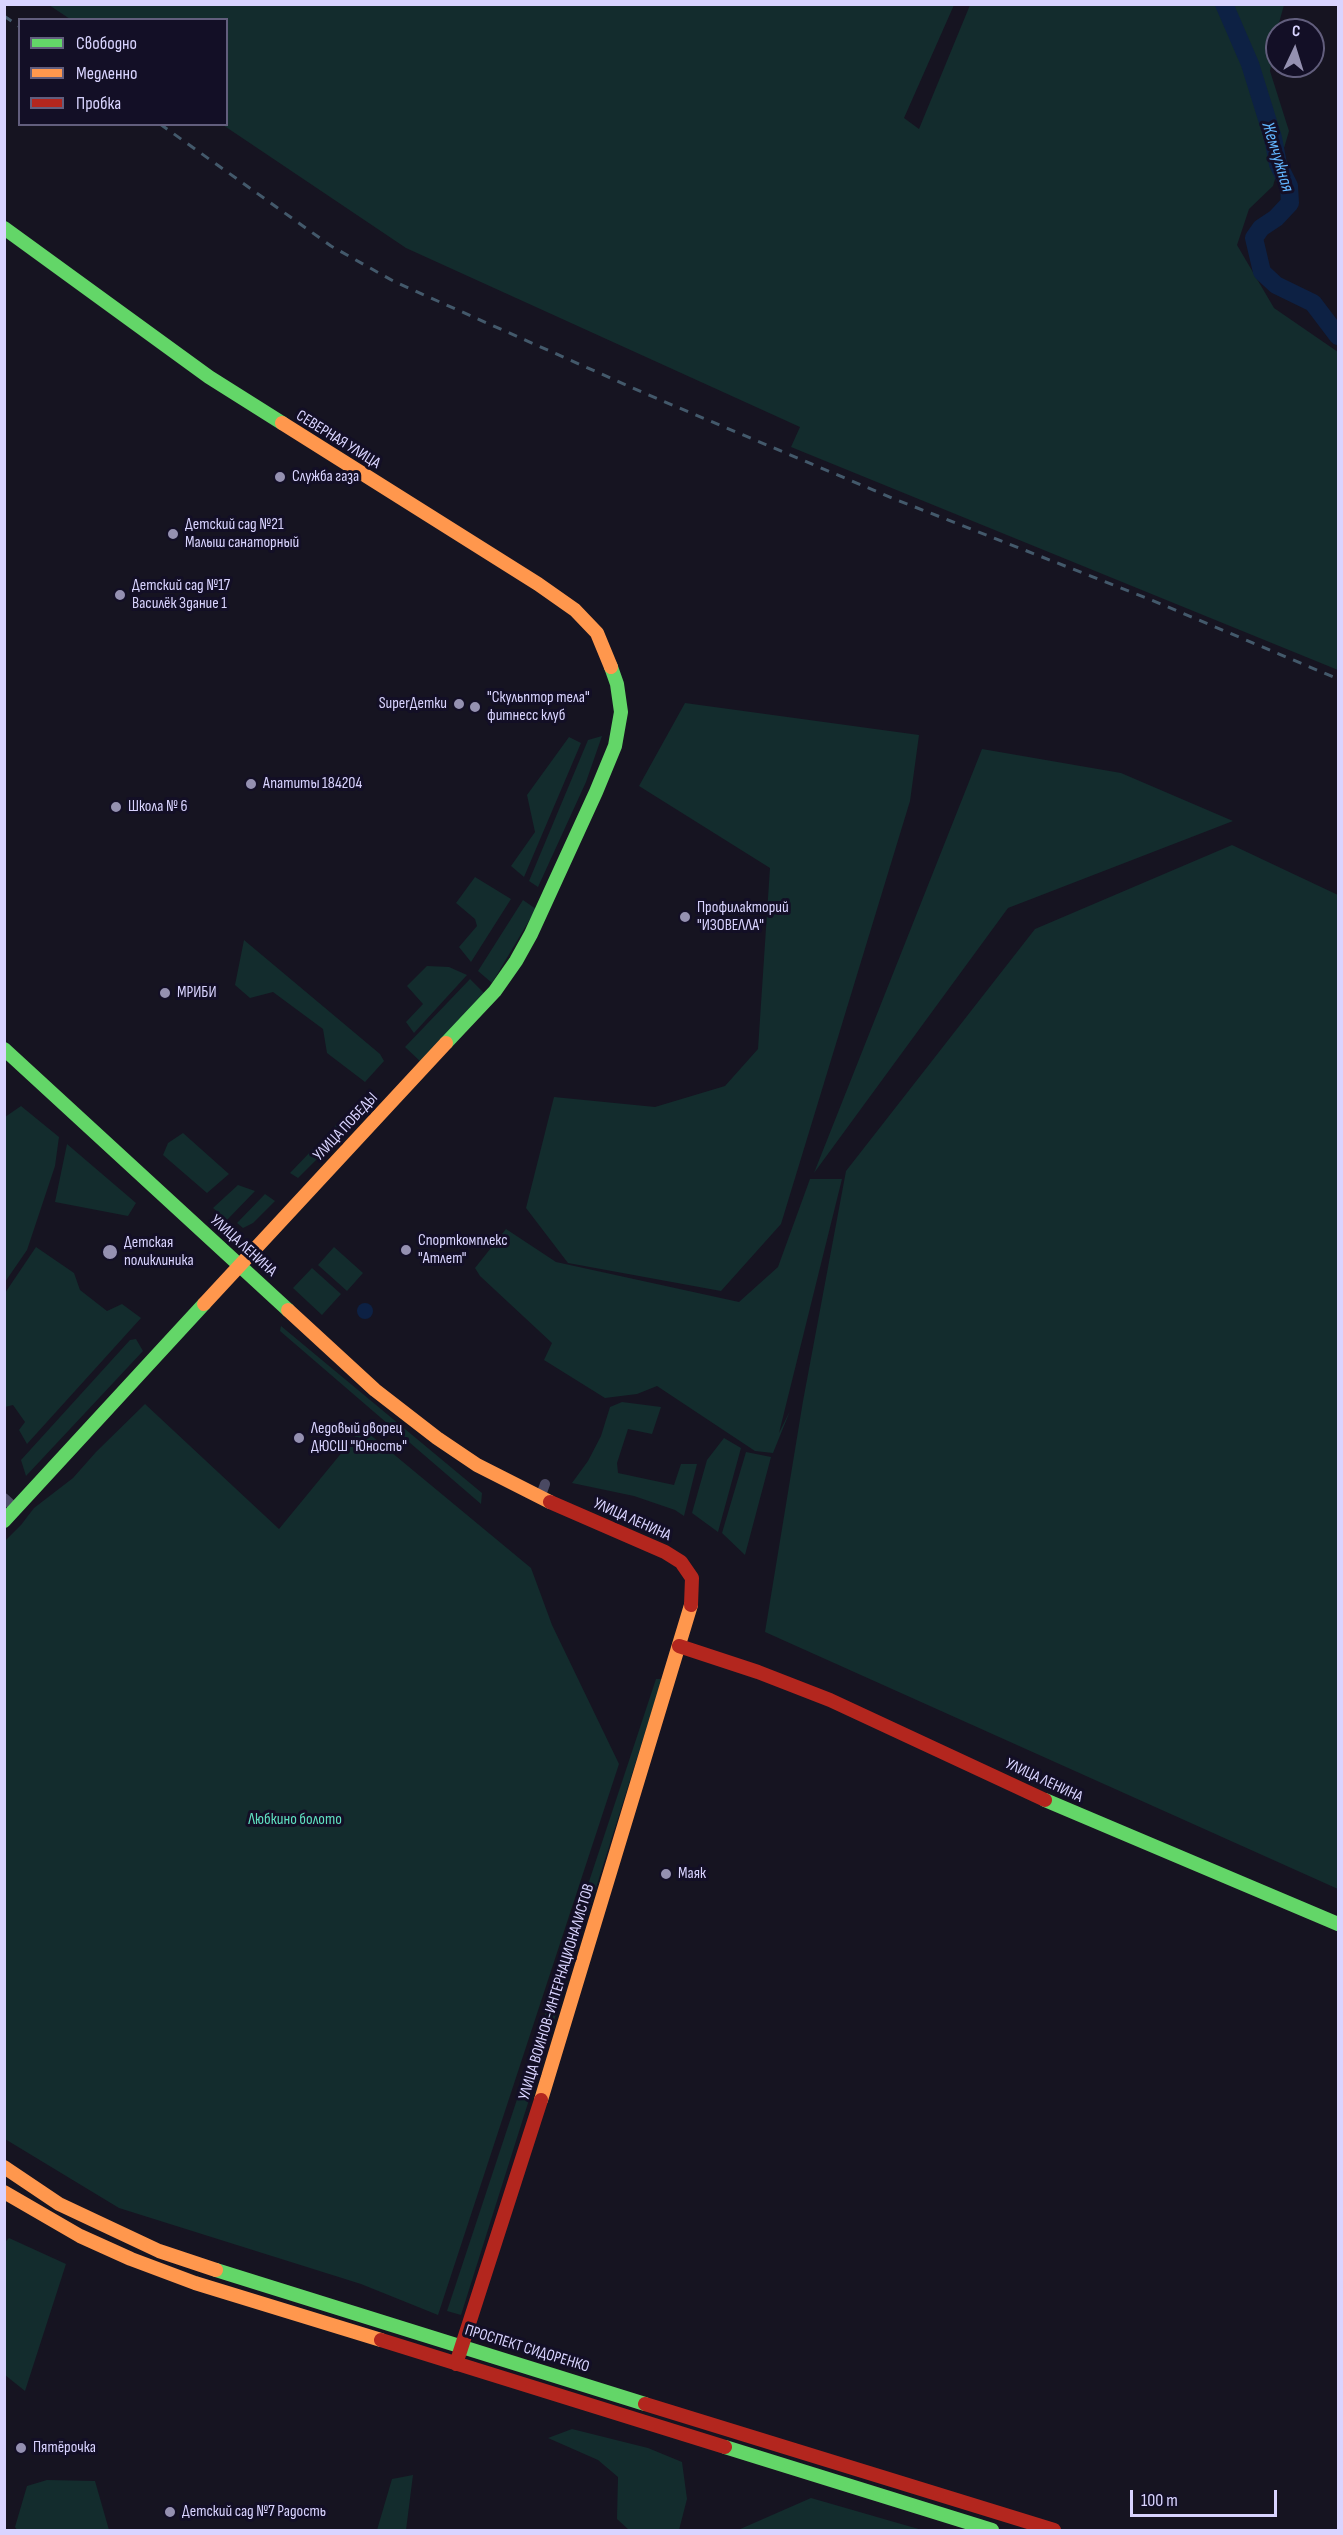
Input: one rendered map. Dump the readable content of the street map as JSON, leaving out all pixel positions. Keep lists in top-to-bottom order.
{
  "streets": {
    "main road": [
      "СЕВЕРНАЯ УЛИЦА",
      "УЛИЦА ПОБЕДЫ",
      "УЛИЦА ЛЕНИНА",
      "УЛИЦА ВОИНОВ-ИНТЕРНАЦИОНАЛИСТОВ",
      "ПРОСПЕКТ СИДОРЕНКО"
    ]
  },
  "crossings": [
    ["СЕВЕРНАЯ УЛИЦА", "УЛИЦА ПОБЕДЫ"],
    ["УЛИЦА ПОБЕДЫ", "УЛИЦА ЛЕНИНА"],
    ["УЛИЦА ЛЕНИНА", "УЛИЦА ВОИНОВ-ИНТЕРНАЦИОНАЛИСТОВ"],
    ["УЛИЦА ВОИНОВ-ИНТЕРНАЦИОНАЛИСТОВ", "ПРОСПЕКТ СИДОРЕНКО"]
  ],
  "water": ["Жемчужная"],
  "parks": ["Любкино болото"],
  "places": [
    "Служба газа",
    "Детский сад №21 Малыш санаторный",
    "Детский сад №17 Василёк Здание 1",
    "SuperДетки",
    "\"Скульптор тела\" фитнесс клуб",
    "Апатиты 184204",
    "Школа № 6",
    "Профилакторий \"ИЗОВЕЛЛА\"",
    "МРИБИ",
    "Спорткомплекс \"Атлет\"",
    "Детская поликлиника",
    "Ледовый дворец ДЮСШ \"Юность\"",
    "Маяк",
    "Пятёрочка",
    "Детский сад №7 Радость"
  ],
  "legend": ["Свободно", "Медленно", "Пробка"],
  "scale_bar": "100 m",
  "north": "top"
}
